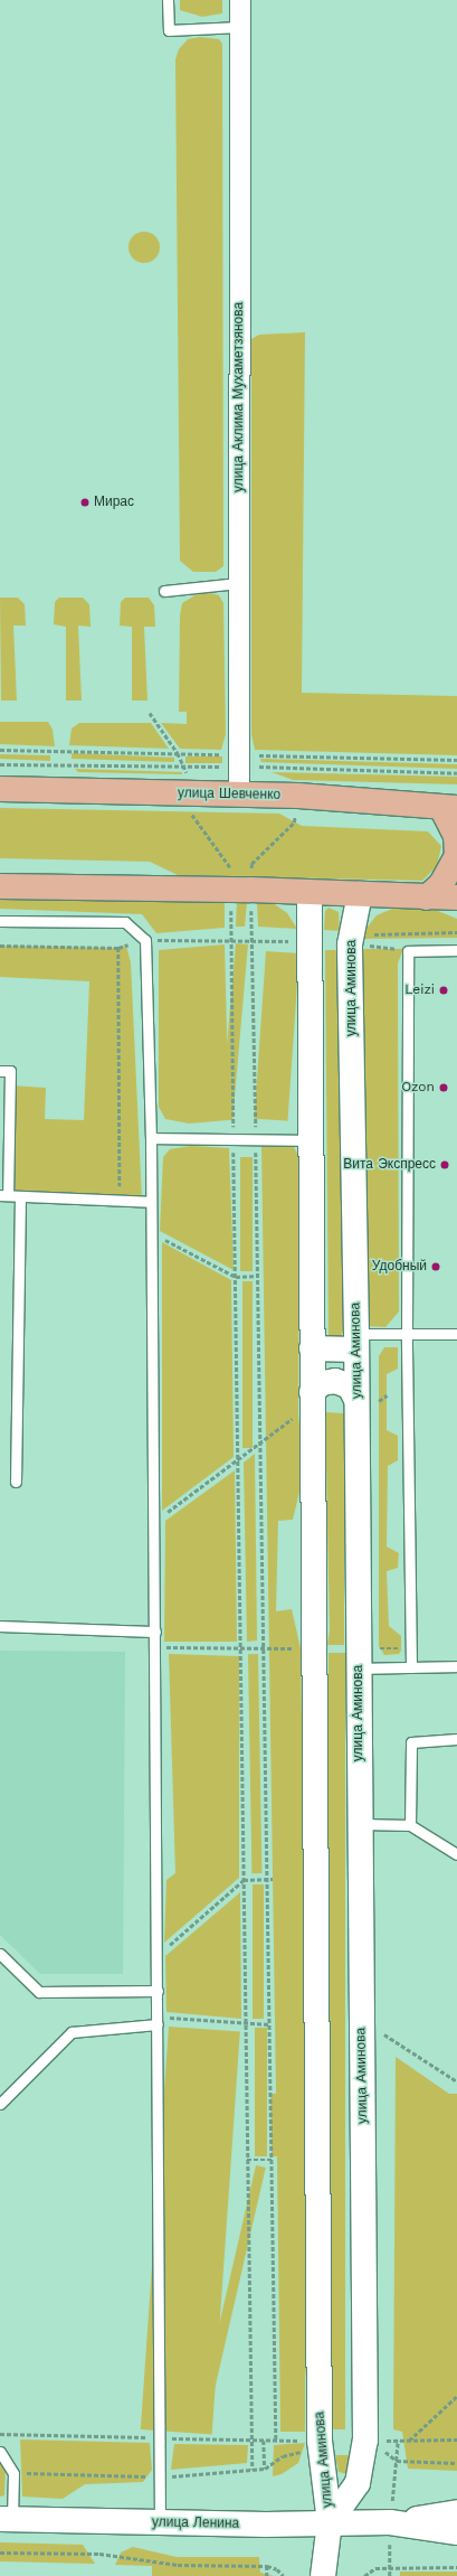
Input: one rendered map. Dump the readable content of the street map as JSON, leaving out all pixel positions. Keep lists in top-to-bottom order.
{
  "streets": {
    "main road": ["улица Шевченко"],
    "street": ["улица Аклима Мухаметзянова", "улица Аминова", "улица Ленина"]
  },
  "crossings": [
    ["улица Аклима Мухаметзянова", "улица Шевченко"],
    ["улица Аминова", "улица Ленина"]
  ],
  "places": [
    "Мирас",
    "Leizi",
    "Ozon",
    "Вита Экспресс",
    "Удобный"
  ]
}
